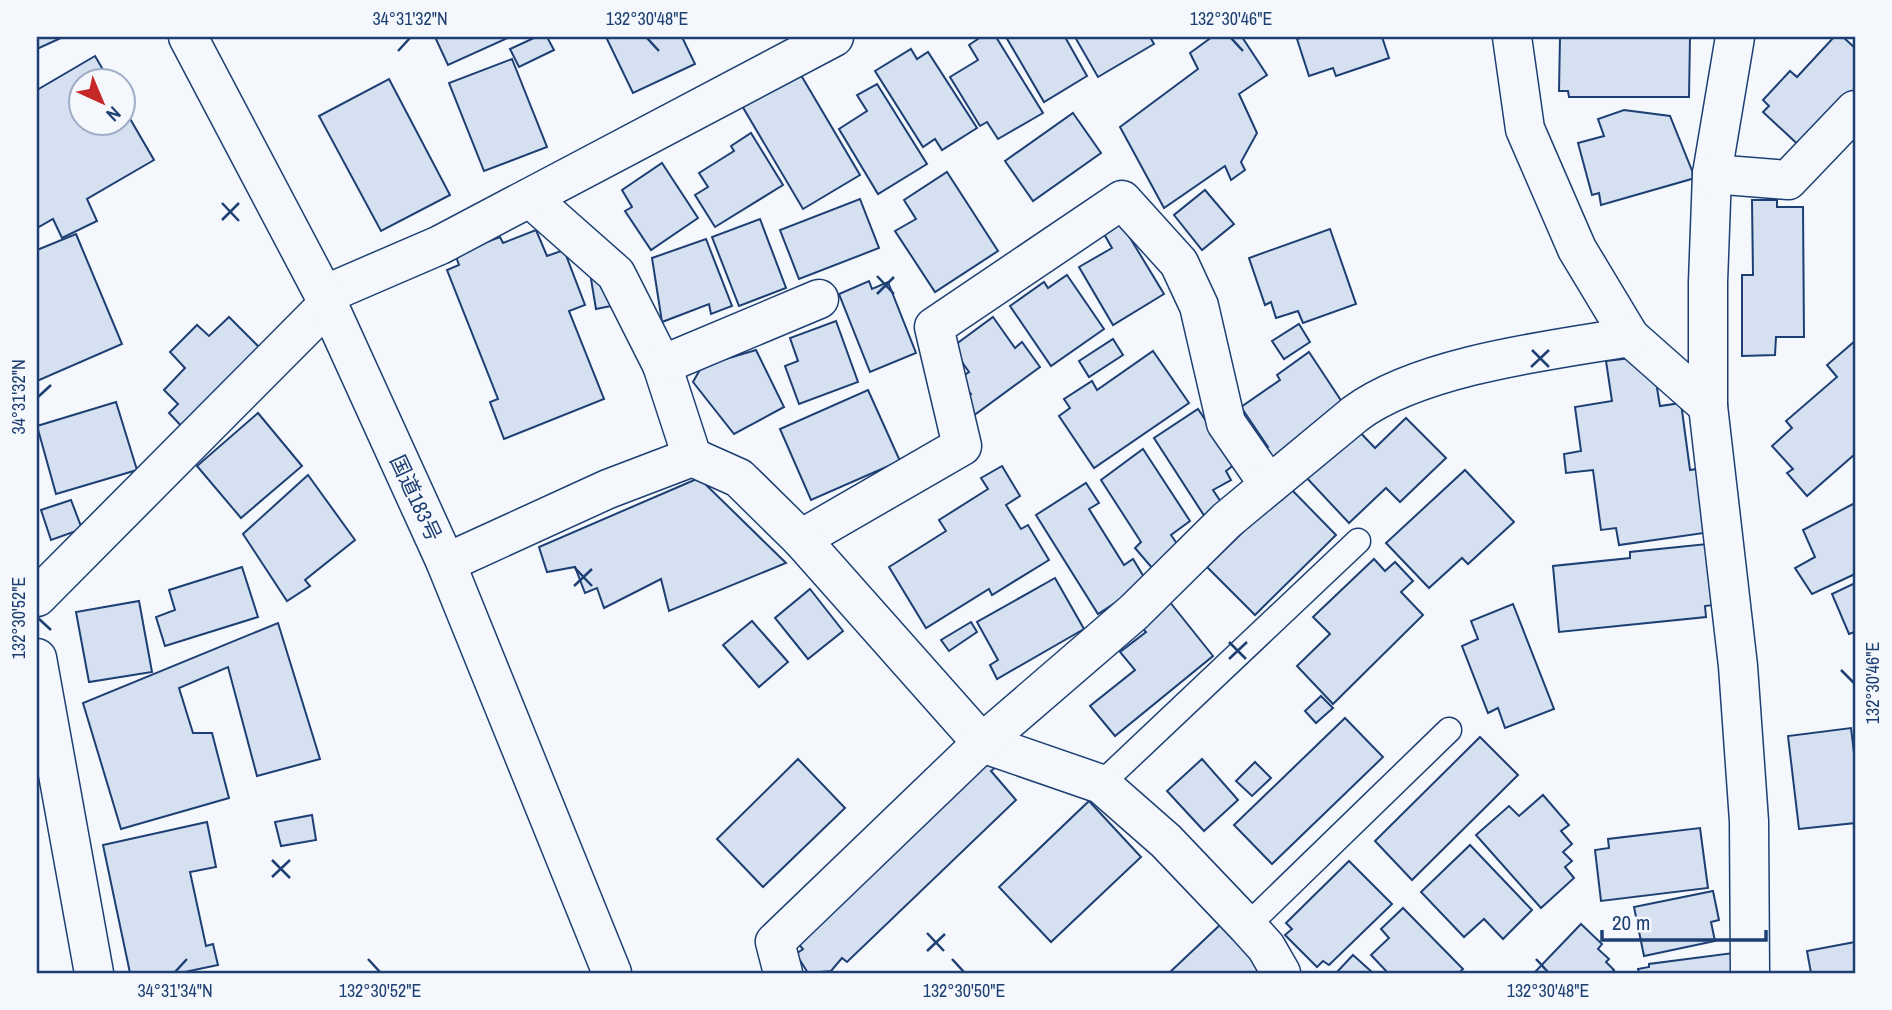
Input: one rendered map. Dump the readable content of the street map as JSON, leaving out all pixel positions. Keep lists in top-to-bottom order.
{
  "streets": {
    "main road": ["国道183号"]
  },
  "scale_bar": "20 m",
  "north": "bottom right",
  "coordinates": [
    "34°31'32\"N",
    "132°30'48\"E",
    "132°30'46\"E",
    "132°30'52\"E",
    "34°31'34\"N",
    "132°30'50\"E"
  ]
}
